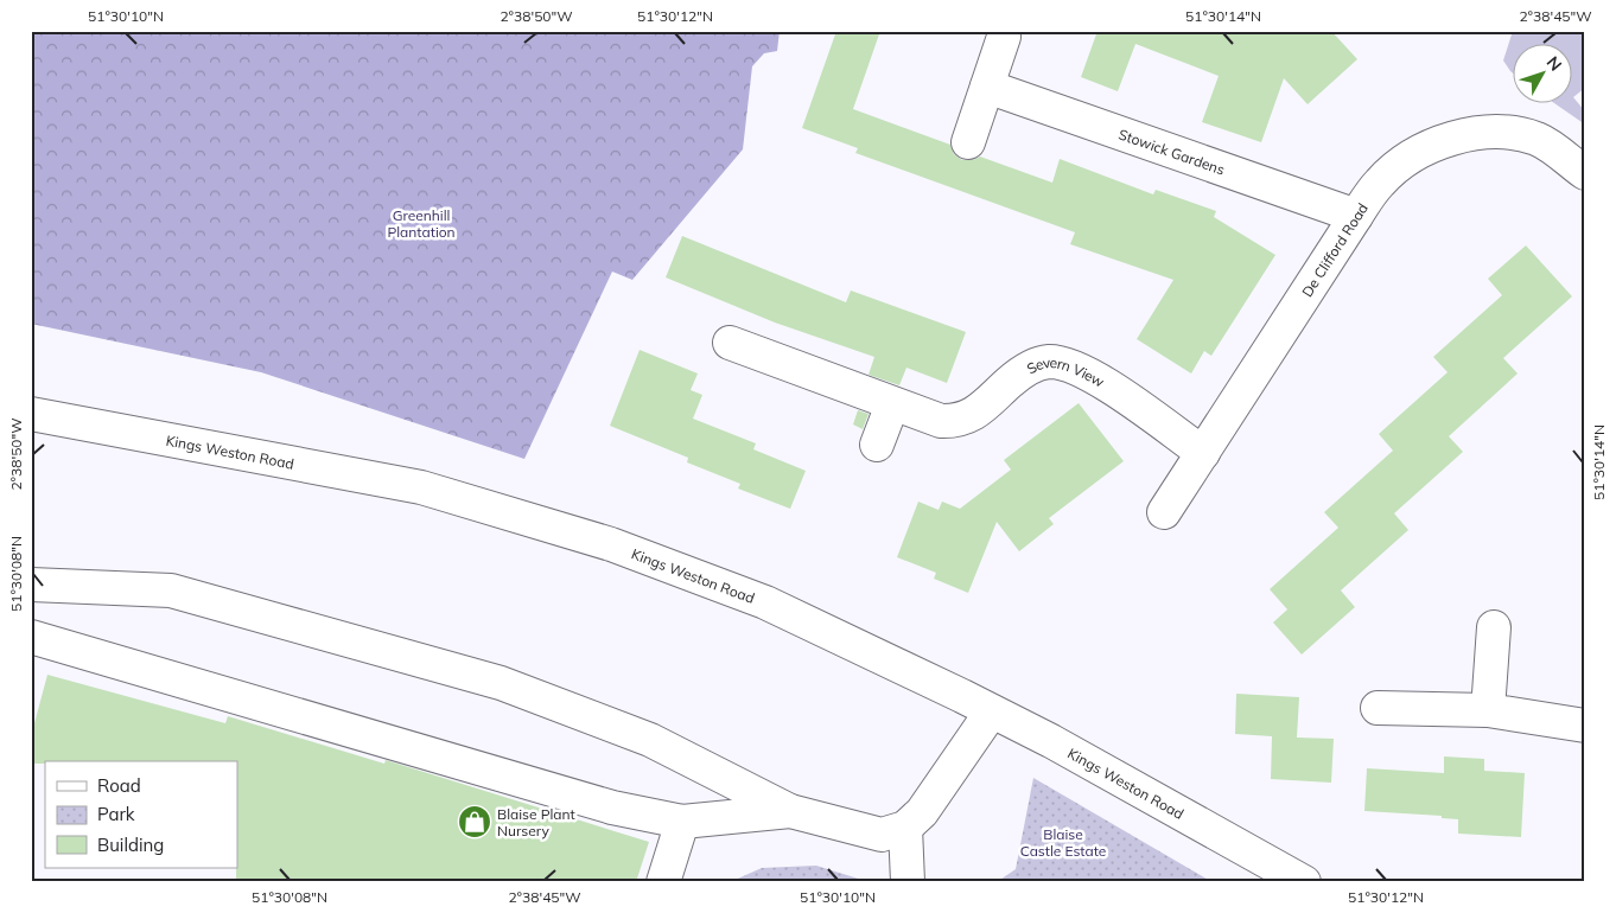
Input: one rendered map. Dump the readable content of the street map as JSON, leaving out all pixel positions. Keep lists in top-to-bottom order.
{
  "streets": {
    "street": [
      "Stowick Gardens",
      "De Clifford Road",
      "Severn View",
      "Kings Weston Road"
    ]
  },
  "crossings": [
    ["Stowick Gardens", "De Clifford Road"],
    ["De Clifford Road", "Severn View"]
  ],
  "parks": ["Greenhill Plantation", "Blaise Castle Estate"],
  "places": {
    "shop": ["Blaise Plant Nursery"]
  },
  "legend": ["Road", "Park", "Building"],
  "north": "top right",
  "coordinates": [
    "51°30'10\"N",
    "2°38'50\"W",
    "51°30'12\"N",
    "51°30'14\"N",
    "2°38'45\"W",
    "51°30'08\"N"
  ]
}
